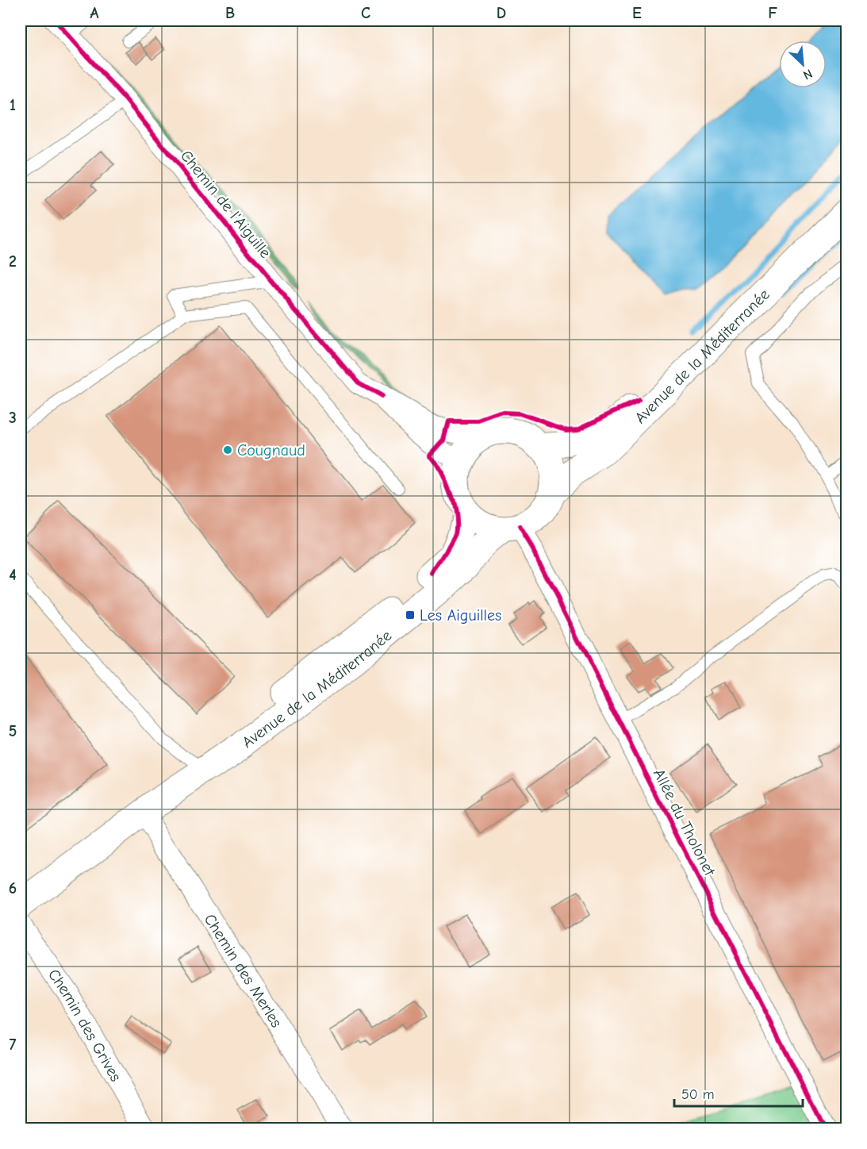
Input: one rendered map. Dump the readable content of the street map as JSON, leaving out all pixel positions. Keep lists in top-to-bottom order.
{
  "streets": {
    "main road": ["Avenue de la Méditerranée"],
    "street": [
      "Chemin de l'Aiguille",
      "Allée du Tholonet",
      "Chemin des Merles",
      "Chemin des Grives"
    ]
  },
  "crossings": [
    ["Chemin de l'Aiguille", "Avenue de la Méditerranée"],
    ["Chemin de l'Aiguille", "Allée du Tholonet"],
    ["Avenue de la Méditerranée", "Allée du Tholonet"],
    ["Avenue de la Méditerranée", "Chemin des Merles"]
  ],
  "places": {
    "other": ["Cougnaud"],
    "transit": ["Les Aiguilles"]
  },
  "scale_bar": "50 m",
  "north": "bottom right",
  "grid": {
    "columns": [
      "A",
      "B",
      "C",
      "D",
      "E",
      "F"
    ],
    "rows": [
      "1",
      "2",
      "3",
      "4",
      "5",
      "6",
      "7"
    ]
  }
}
